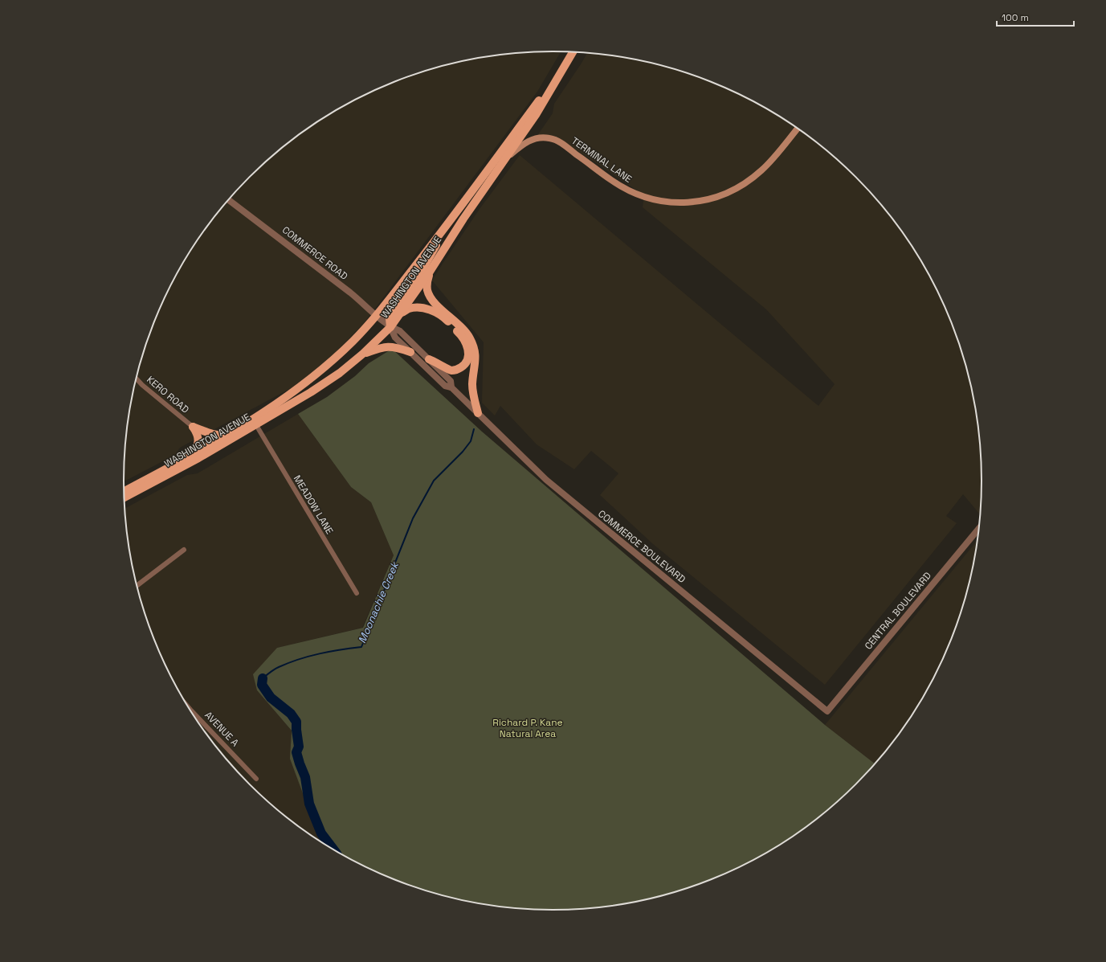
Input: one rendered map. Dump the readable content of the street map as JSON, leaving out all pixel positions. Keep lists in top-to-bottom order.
{
  "streets": {
    "main road": ["TERMINAL LANE", "WASHINGTON AVENUE"],
    "street": [
      "COMMERCE ROAD",
      "KERO ROAD",
      "MEADOW LANE",
      "COMMERCE BOULEVARD",
      "CENTRAL BOULEVARD",
      "AVENUE A"
    ]
  },
  "crossings": [
    ["TERMINAL LANE", "WASHINGTON AVENUE"],
    ["COMMERCE ROAD", "WASHINGTON AVENUE"],
    ["COMMERCE ROAD", "COMMERCE BOULEVARD"],
    ["WASHINGTON AVENUE", "MEADOW LANE"],
    ["WASHINGTON AVENUE", "COMMERCE BOULEVARD"],
    ["COMMERCE BOULEVARD", "CENTRAL BOULEVARD"]
  ],
  "water": ["Moonachie Creek"],
  "parks": ["Richard P. Kane Natural Area"],
  "scale_bar": "100 m"
}
